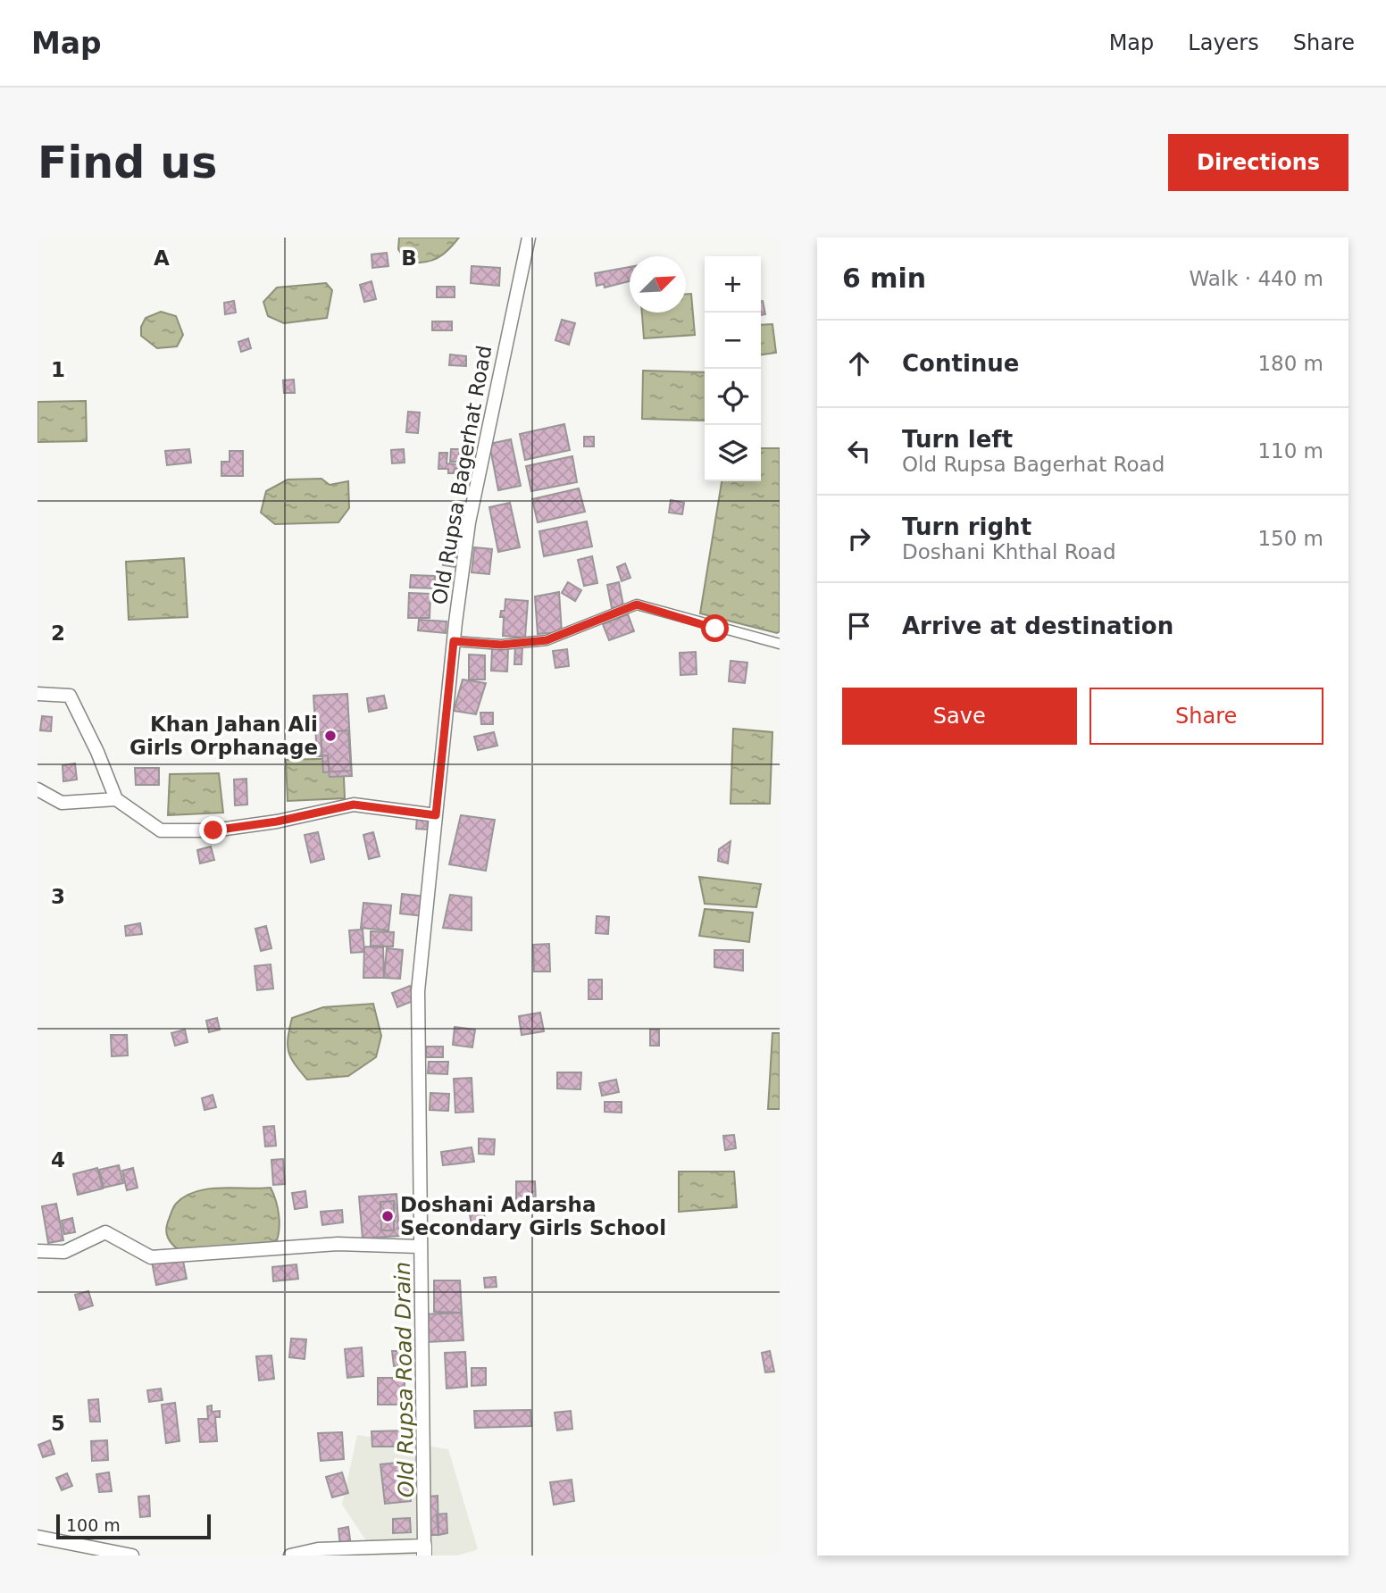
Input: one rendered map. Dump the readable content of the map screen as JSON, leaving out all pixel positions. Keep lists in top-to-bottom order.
{
  "streets": {
    "street": ["Old Rupsa Bagerhat Road"]
  },
  "water": ["Old Rupsa Road Drain"],
  "places": ["Khan Jahan Ali Girls Orphanage", "Doshani Adarsha Secondary Girls School"],
  "scale_bar": "100 m",
  "north": "top right",
  "page": {
    "header": "Map",
    "nav": ["Map", "Layers", "Share"],
    "buttons": [
      "Directions",
      ["Save", "Share"]
    ],
    "title": "Find us",
    "heading": ["6 min", "Walk · 440 m"],
    "map_buttons": ["+", "−"],
    "list": [
      ["Continue", "180 m"],
      ["Turn left", "Old Rupsa Bagerhat Road", "110 m"],
      ["Turn right", "Doshani Khthal Road", "150 m"],
      "Arrive at destination"
    ],
    "scale": "100 m"
  },
  "grid": {
    "columns": ["A", "B"],
    "rows": [
      "1",
      "2",
      "3",
      "4",
      "5"
    ]
  }
}
